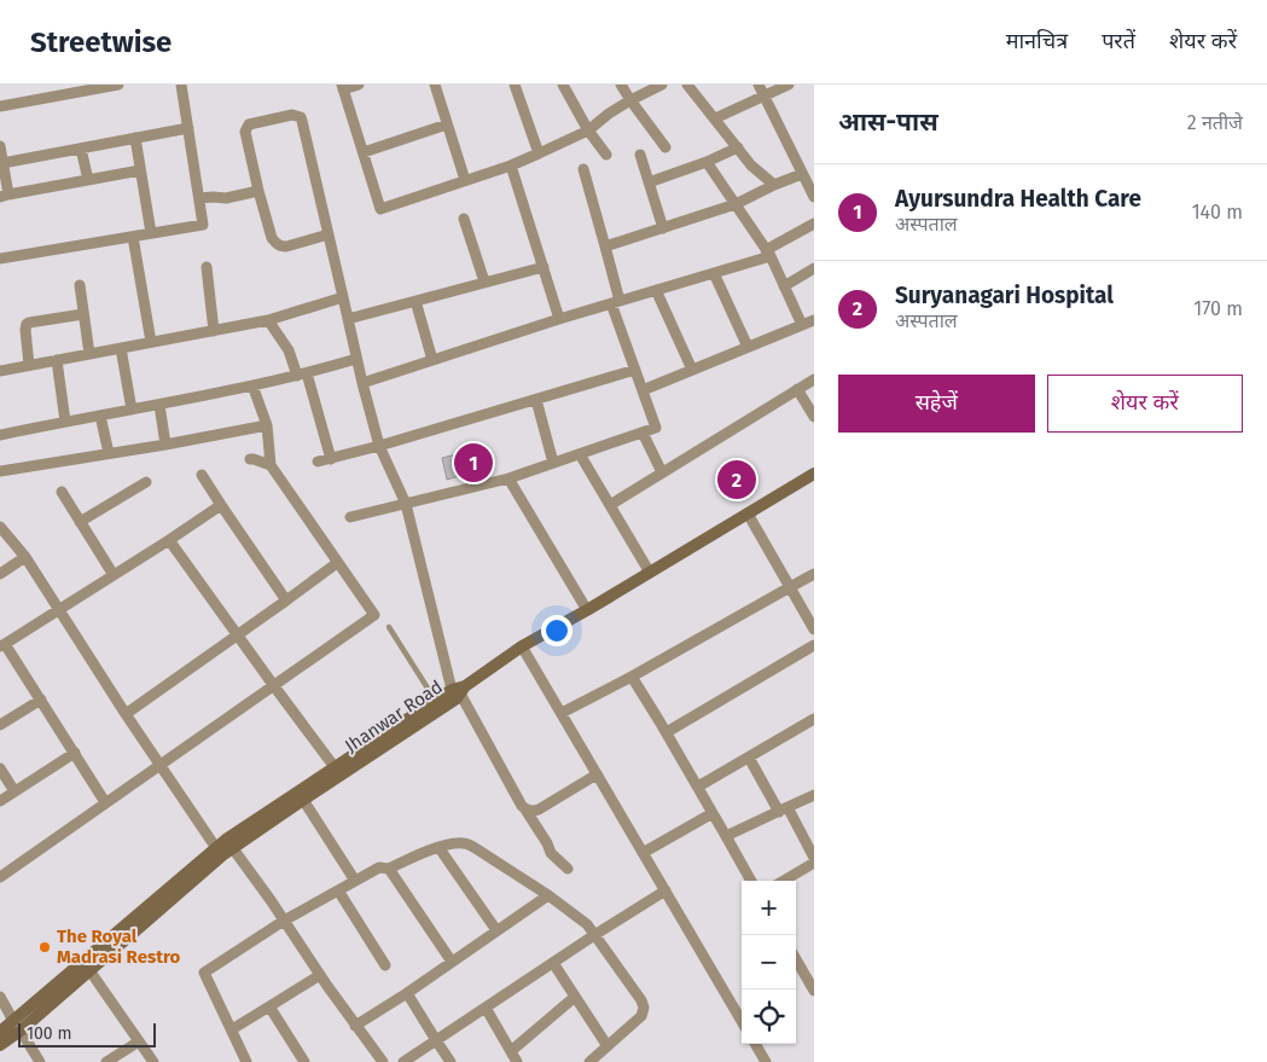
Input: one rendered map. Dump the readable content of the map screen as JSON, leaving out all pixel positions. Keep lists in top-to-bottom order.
{
  "streets": {
    "street": ["Jhanwar Road"]
  },
  "places": ["The Royal Madrasi Restro"],
  "scale_bar": "100 m",
  "page": {
    "header": "Streetwise",
    "nav": ["मानचित्र", "परतें", "शेयर करें"],
    "heading": ["आस-पास", "2 नतीजे"],
    "list": [
      {
        "mark": "1",
        "name": "Ayursundra Health Care",
        "note": "अस्पताल",
        "value": "140 m"
      },
      {
        "mark": "2",
        "name": "Suryanagari Hospital",
        "note": "अस्पताल",
        "value": "170 m"
      }
    ],
    "buttons": ["सहेजें", "शेयर करें"],
    "pins": ["1", "2"],
    "map_buttons": ["+", "−"],
    "scale": "100 m"
  }
}
